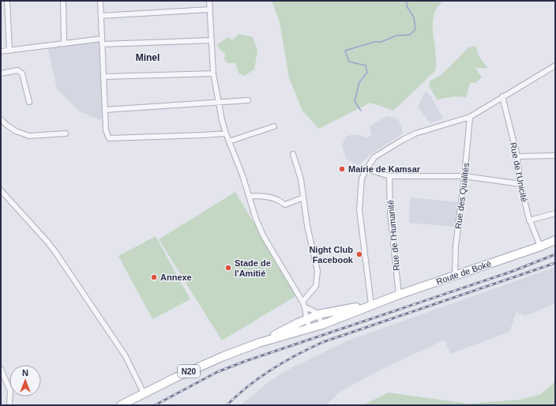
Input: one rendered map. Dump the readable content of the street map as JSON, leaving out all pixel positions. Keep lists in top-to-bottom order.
{
  "streets": {
    "main road": ["Route de Boké", "N20"],
    "street": ["Rue de l'Unicité", "Rue des Qualités", "Rue de l'Humanité"]
  },
  "crossings": [
    ["Rue de l'Unicité", "Route de Boké"],
    ["Rue des Qualités", "Route de Boké"],
    ["Rue de l'Humanité", "Route de Boké"],
    ["Route de Boké", "N20"]
  ],
  "districts": ["Minel"],
  "places": [
    "Mairie de Kamsar",
    "Night Club Facebook",
    "Stade de l'Amitié",
    "Annexe"
  ],
  "north": "top"
}
